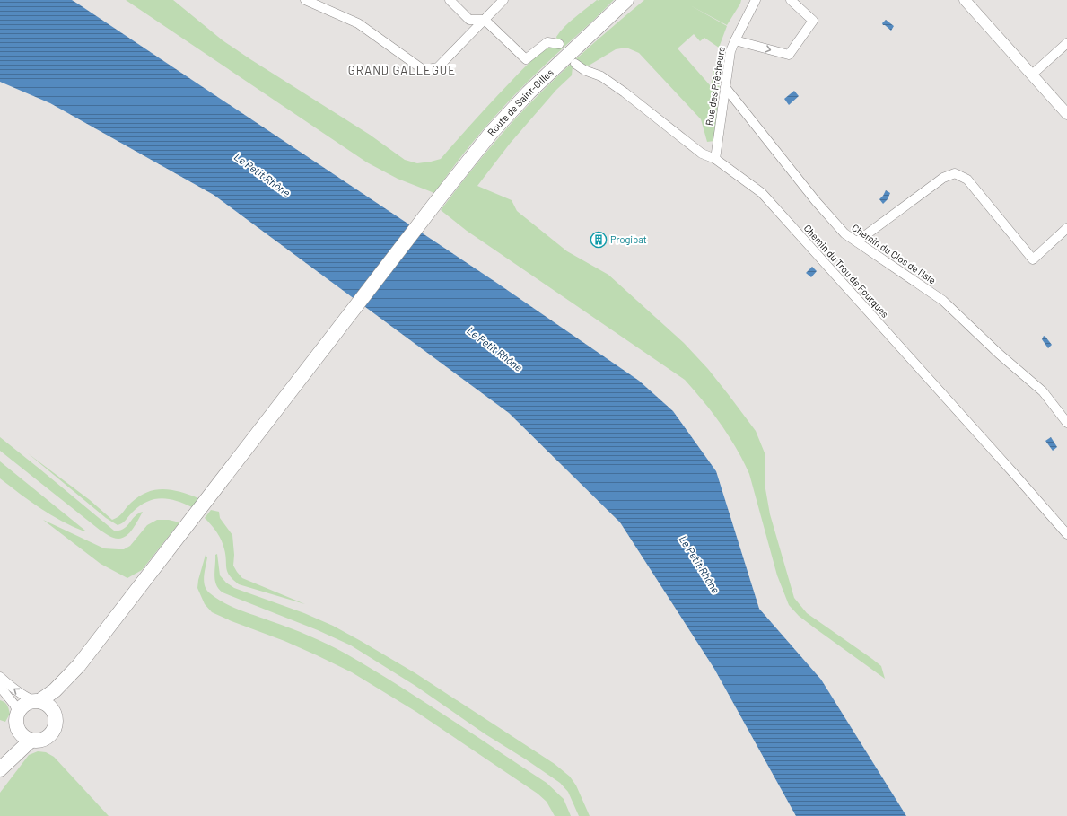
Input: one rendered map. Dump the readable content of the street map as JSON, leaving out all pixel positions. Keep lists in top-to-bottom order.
{
  "streets": {
    "main road": ["Route de Saint-Gilles"],
    "street": ["Rue des Prêcheurs", "Chemin du Clos de l'Isle", "Chemin du Trou de Fourques"]
  },
  "crossings": [
    ["Rue des Prêcheurs", "Chemin du Clos de l'Isle"],
    ["Rue des Prêcheurs", "Chemin du Trou de Fourques"]
  ],
  "districts": ["GRAND GALLEGUE"],
  "water": ["Le Petit Rhône"],
  "places": {
    "building": ["Progibat"]
  }
}
